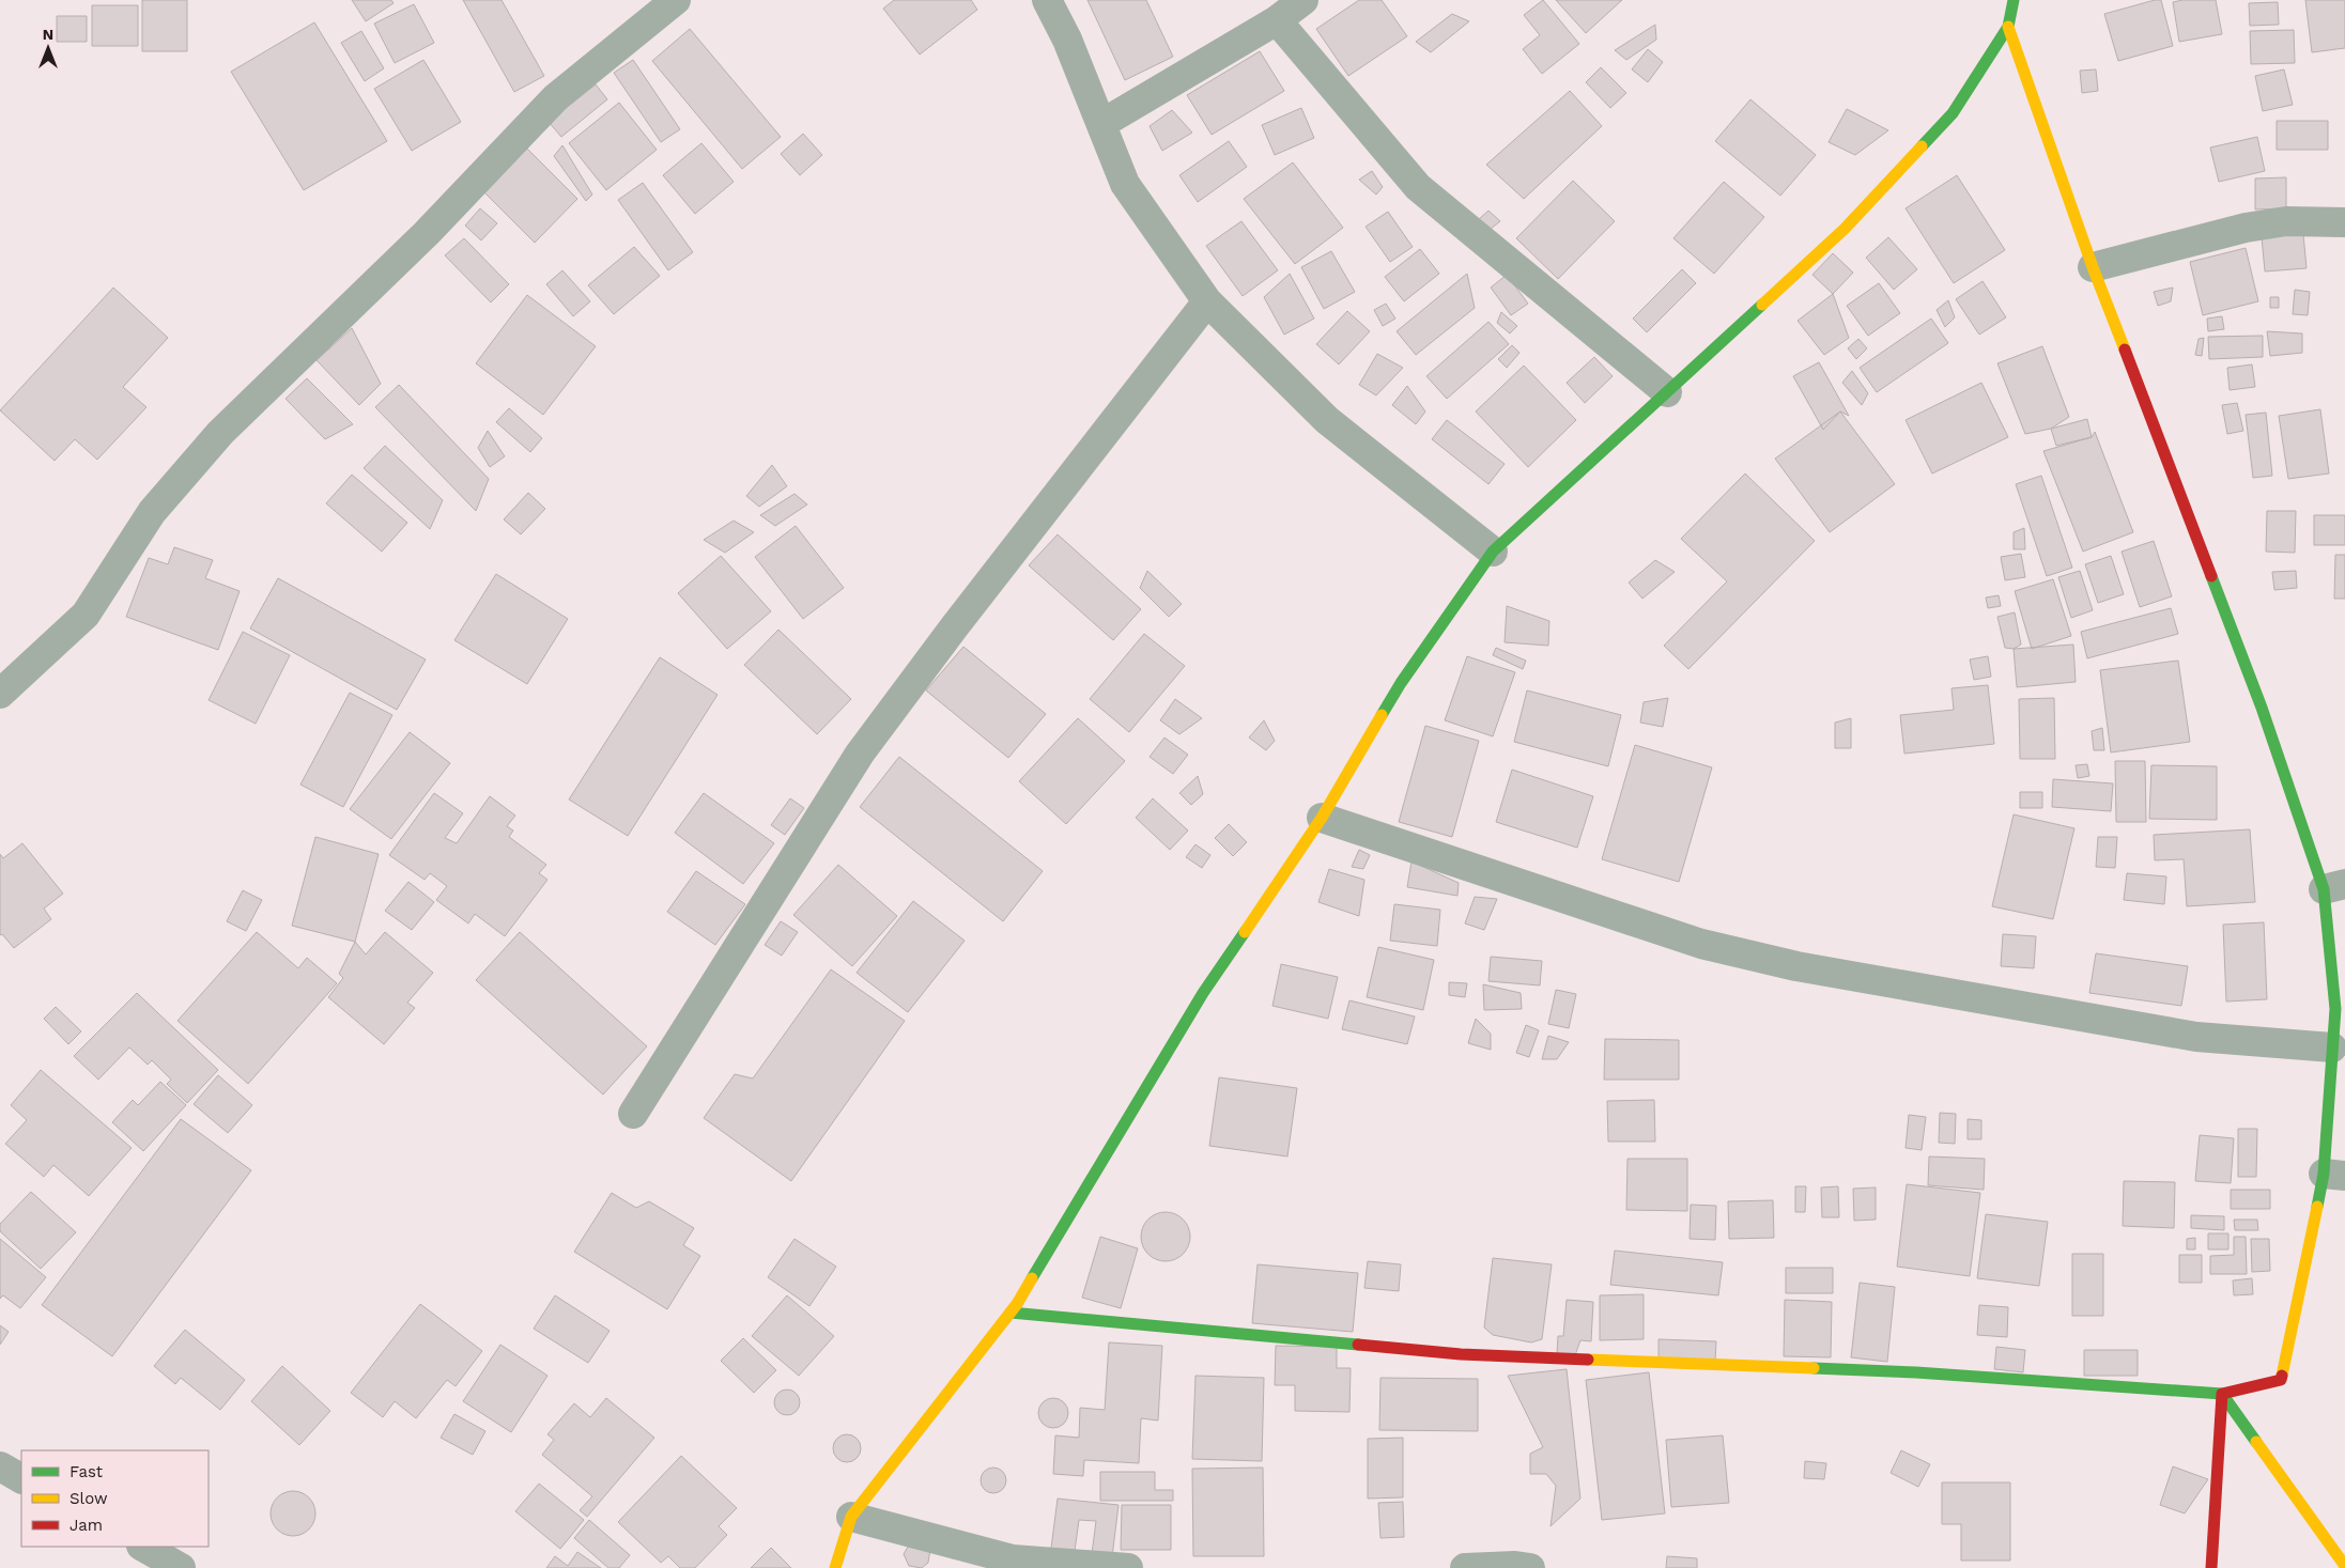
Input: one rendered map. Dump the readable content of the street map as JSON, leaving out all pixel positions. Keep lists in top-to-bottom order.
{
  "legend": ["Fast", "Slow", "Jam"],
  "north": "top"
}
